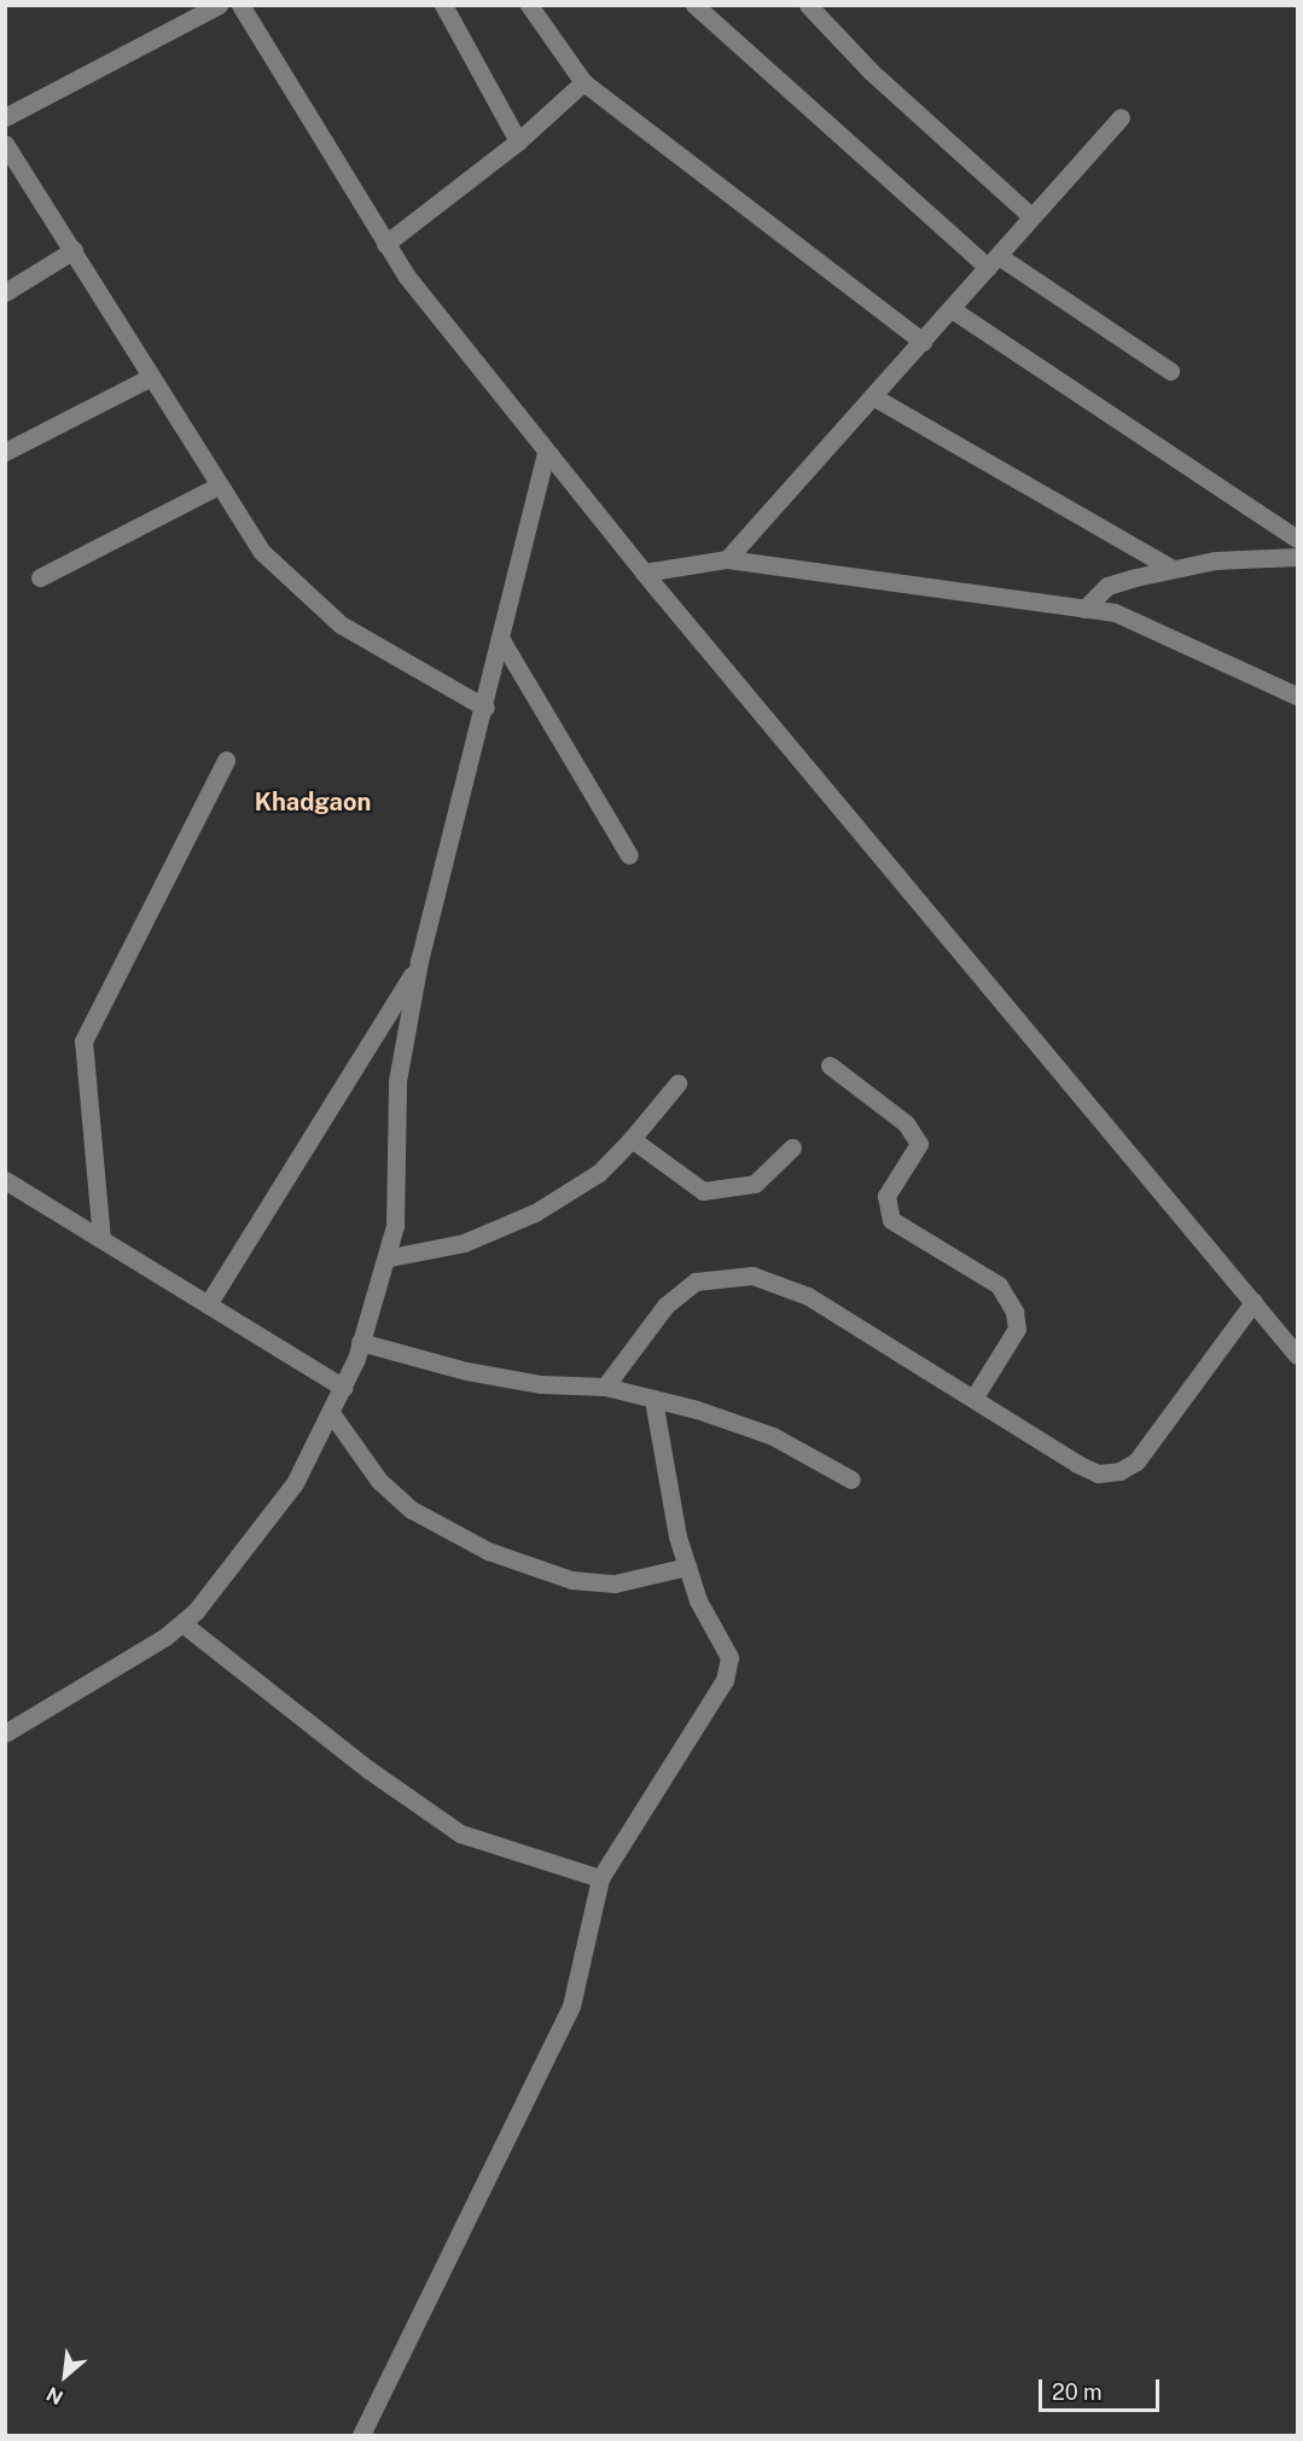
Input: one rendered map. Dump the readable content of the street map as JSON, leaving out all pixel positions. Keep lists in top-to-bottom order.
{
  "districts": ["Khadgaon"],
  "scale_bar": "20 m",
  "north": "bottom left"
}
